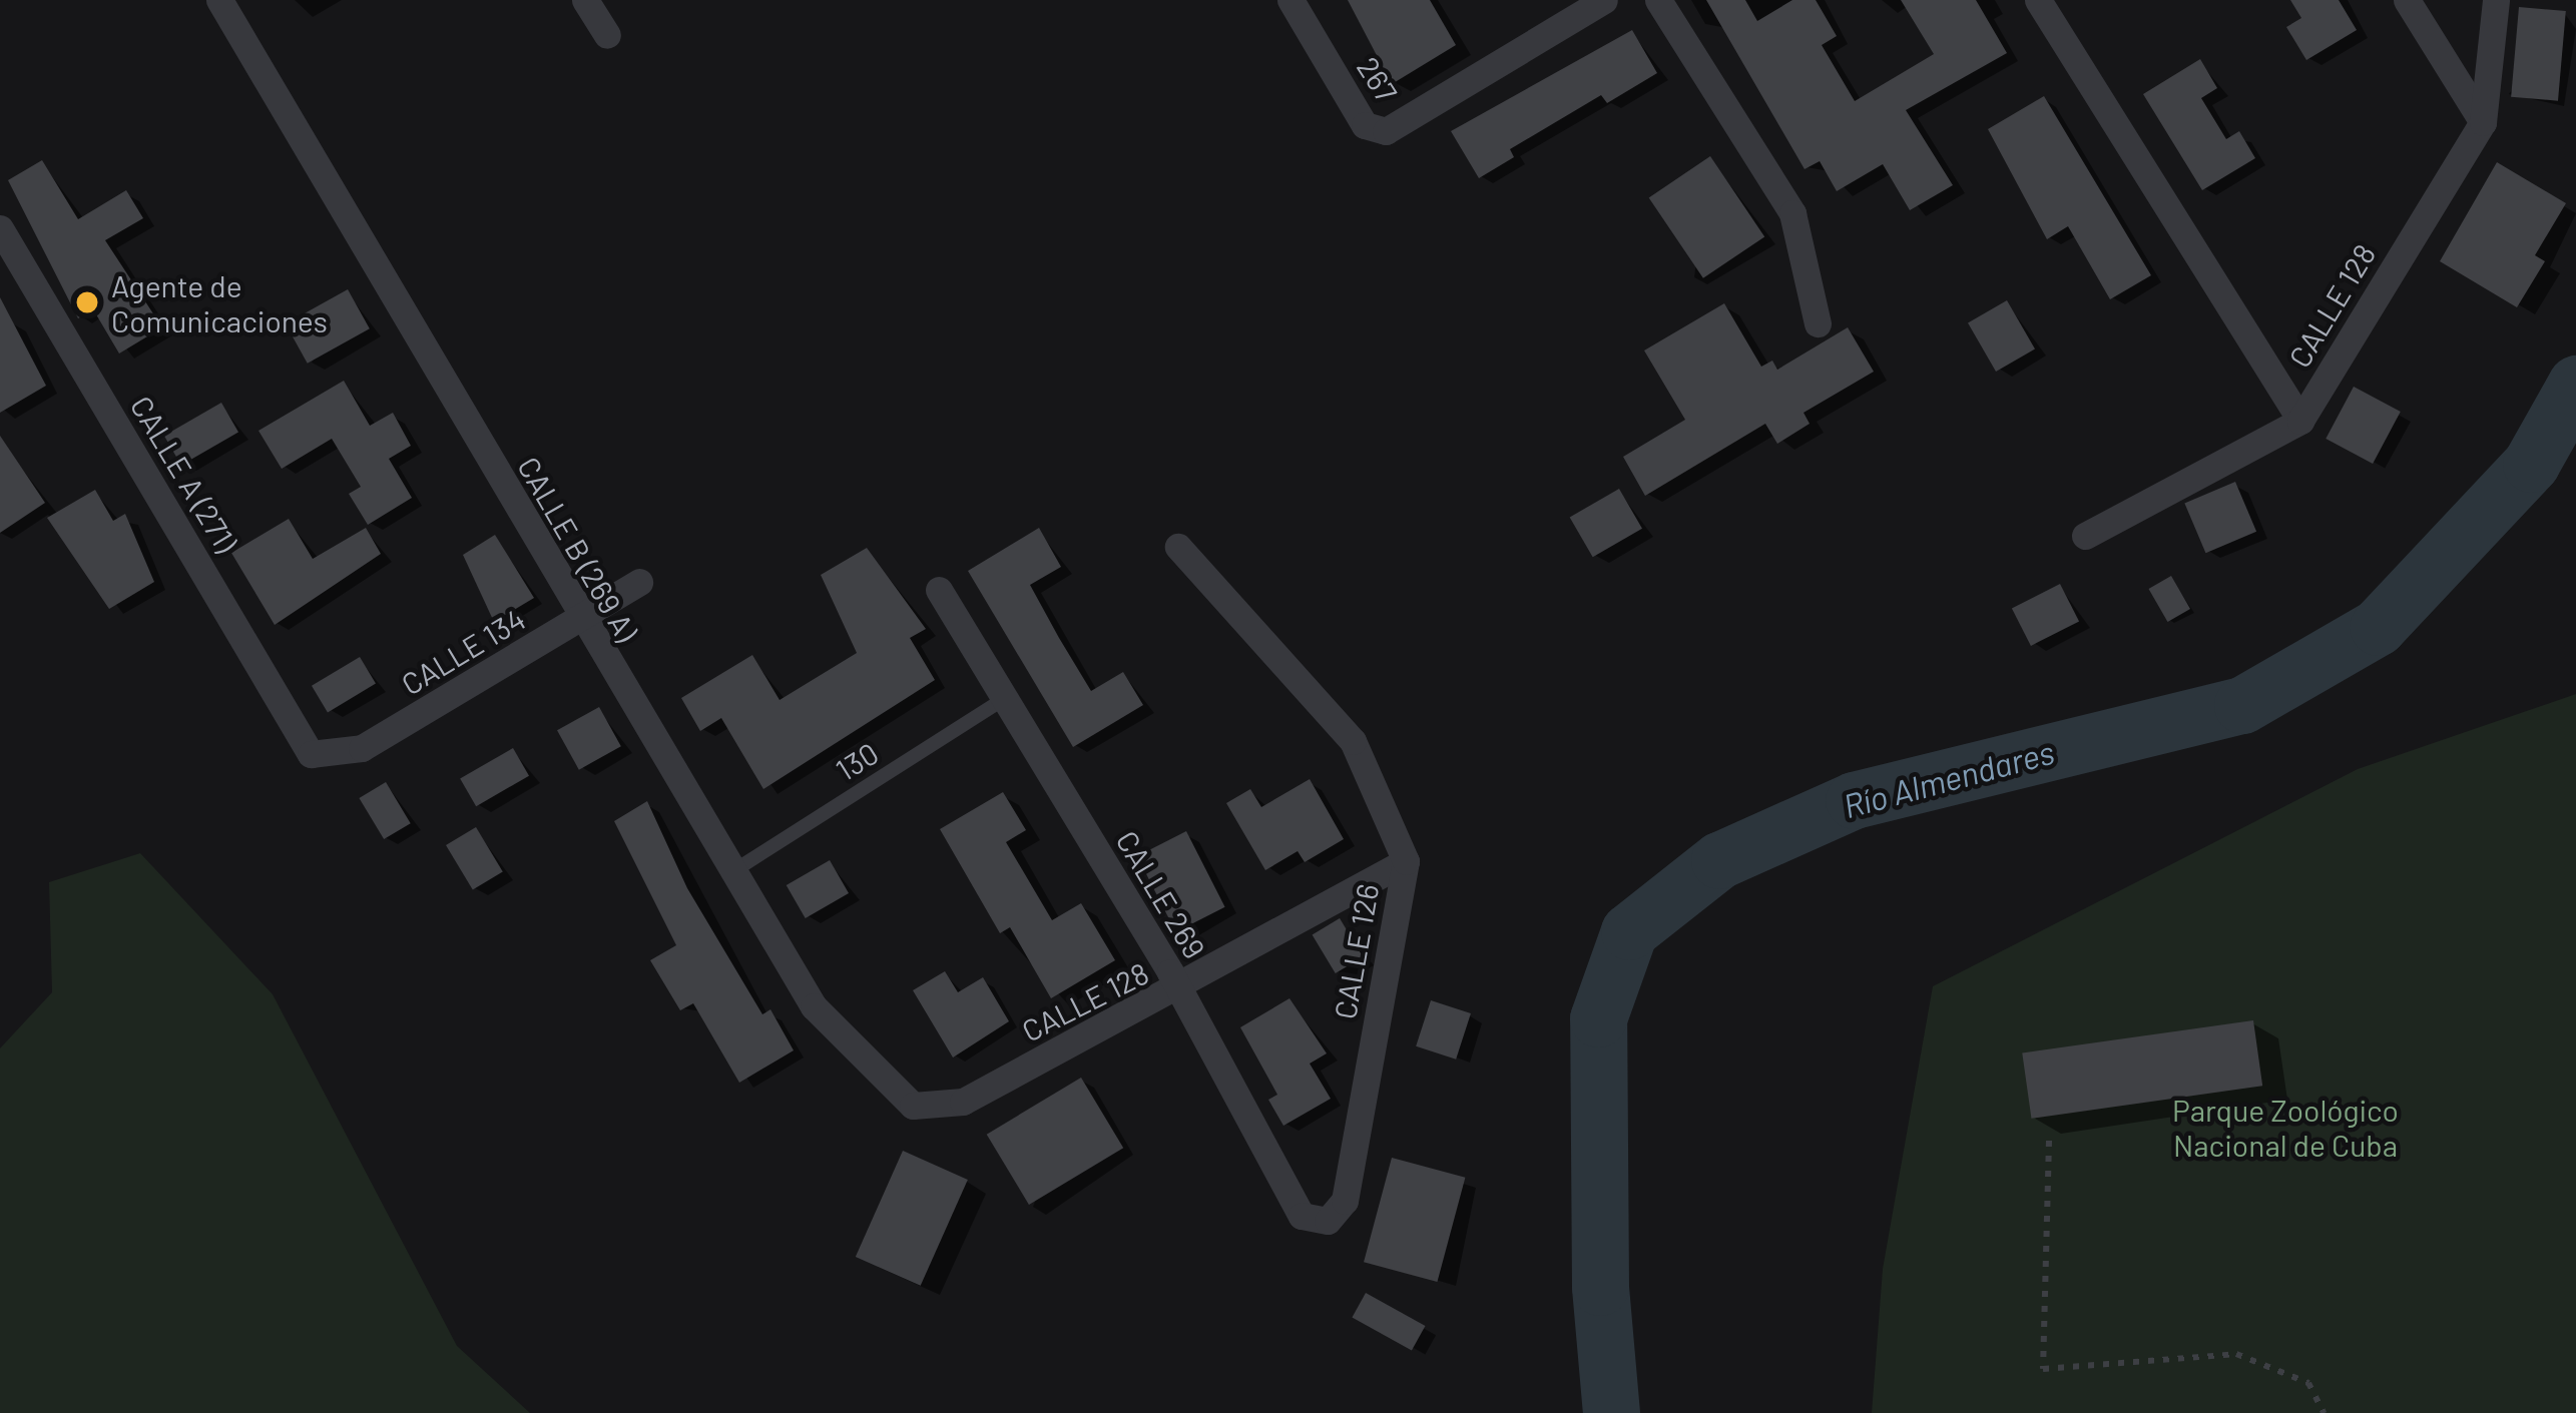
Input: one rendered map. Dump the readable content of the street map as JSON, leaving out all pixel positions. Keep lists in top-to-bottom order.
{
  "streets": {
    "street": [
      "267",
      "CALLE 128",
      "CALLE A (271)",
      "CALLE B (269 A)",
      "CALLE 134",
      "CALLE 269",
      "CALLE 126"
    ],
    "lane": ["130"]
  },
  "crossings": [
    ["CALLE 128", "CALLE B (269 A)"],
    ["CALLE 128", "CALLE 269"],
    ["CALLE 128", "CALLE 126"],
    ["CALLE A (271)", "CALLE 134"],
    ["CALLE B (269 A)", "CALLE 134"],
    ["CALLE B (269 A)", "130"],
    ["130", "CALLE 269"],
    ["CALLE 269", "CALLE 126"]
  ],
  "water": ["Río Almendares"],
  "parks": ["Parque Zoológico Nacional de Cuba"],
  "places": ["Agente de Comunicaciones"]
}
